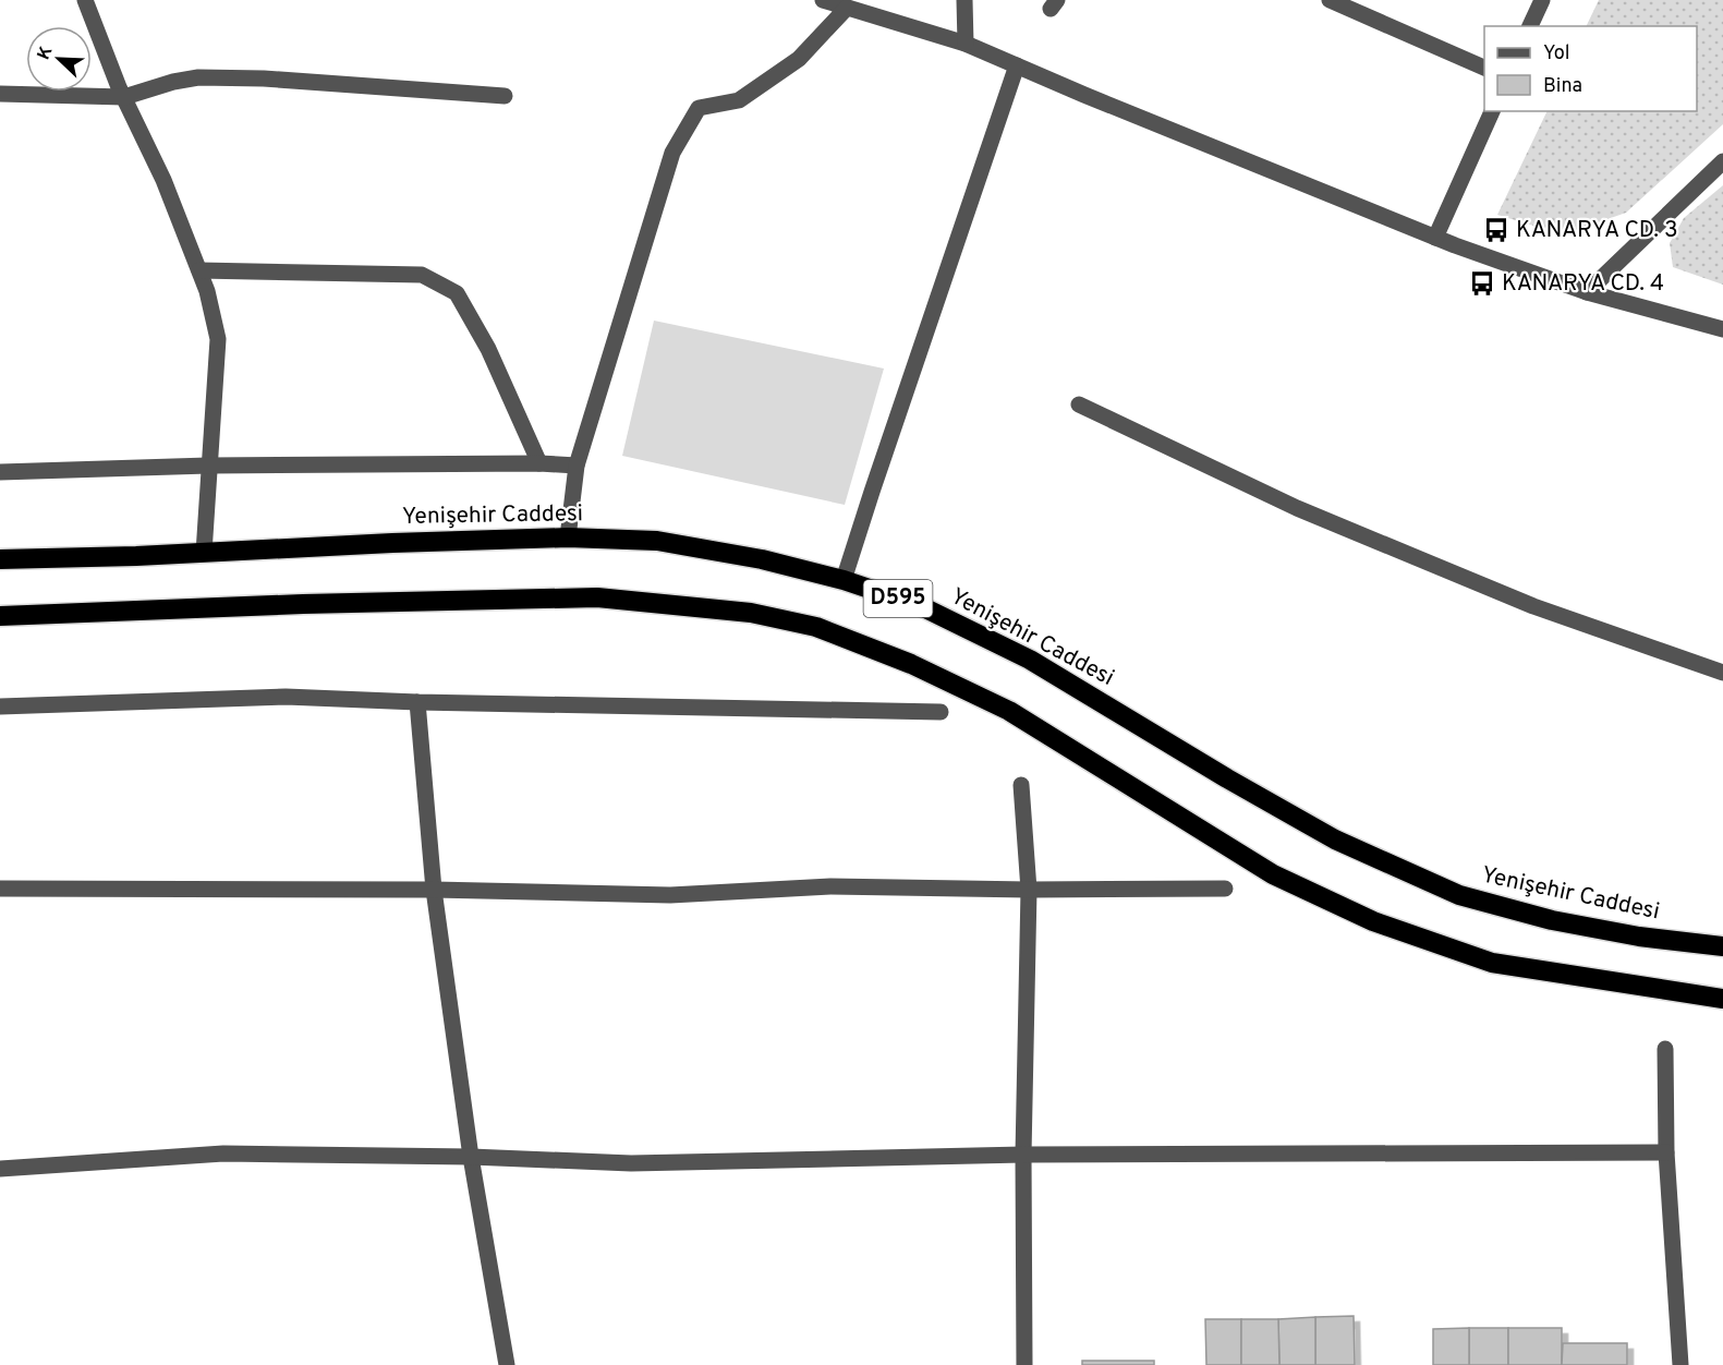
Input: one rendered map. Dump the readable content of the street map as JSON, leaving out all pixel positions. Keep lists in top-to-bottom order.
{
  "streets": {
    "highway": ["Yenişehir Caddesi", "D595"]
  },
  "places": {
    "bus stop": ["KANARYA CD. 3", "KANARYA CD. 4"]
  },
  "legend": ["Yol", "Bina"],
  "north": "top left"
}
